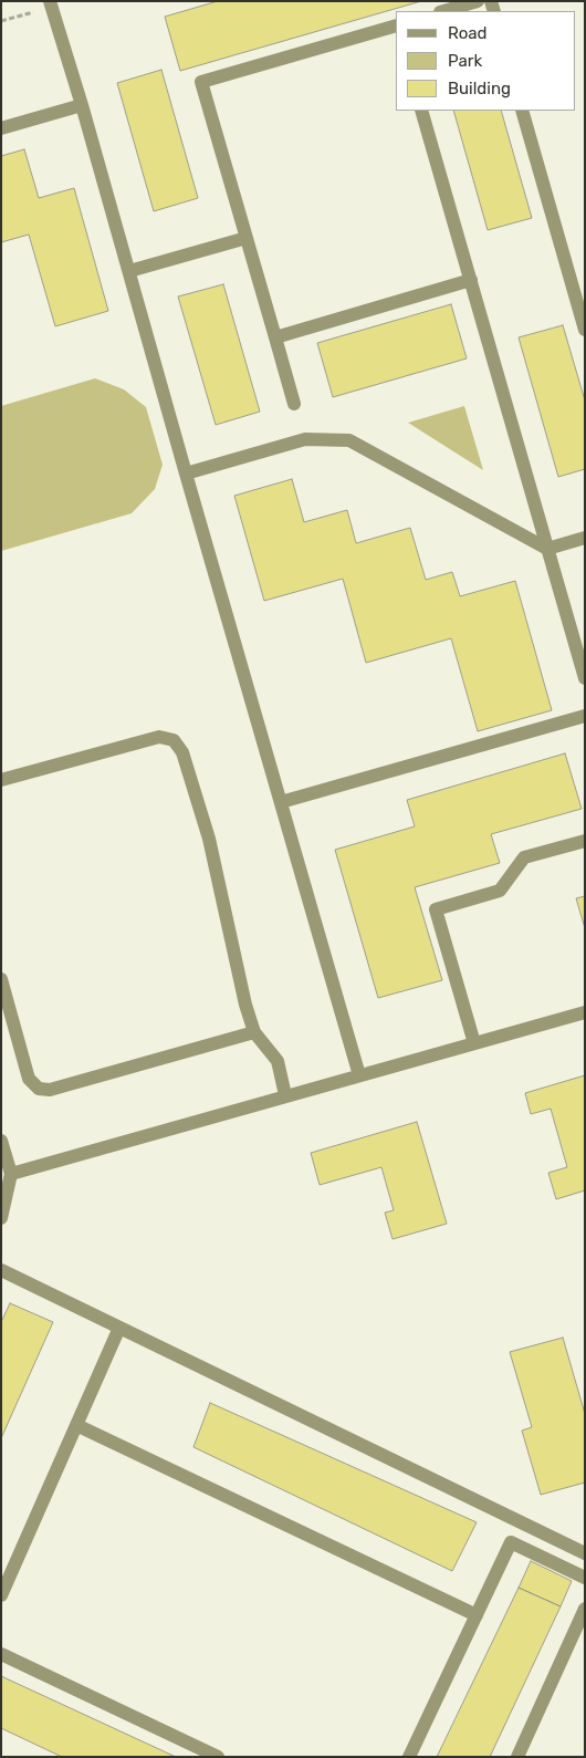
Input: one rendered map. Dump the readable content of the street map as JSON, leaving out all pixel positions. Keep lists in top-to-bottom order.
{
  "legend": ["Road", "Park", "Building"]
}
